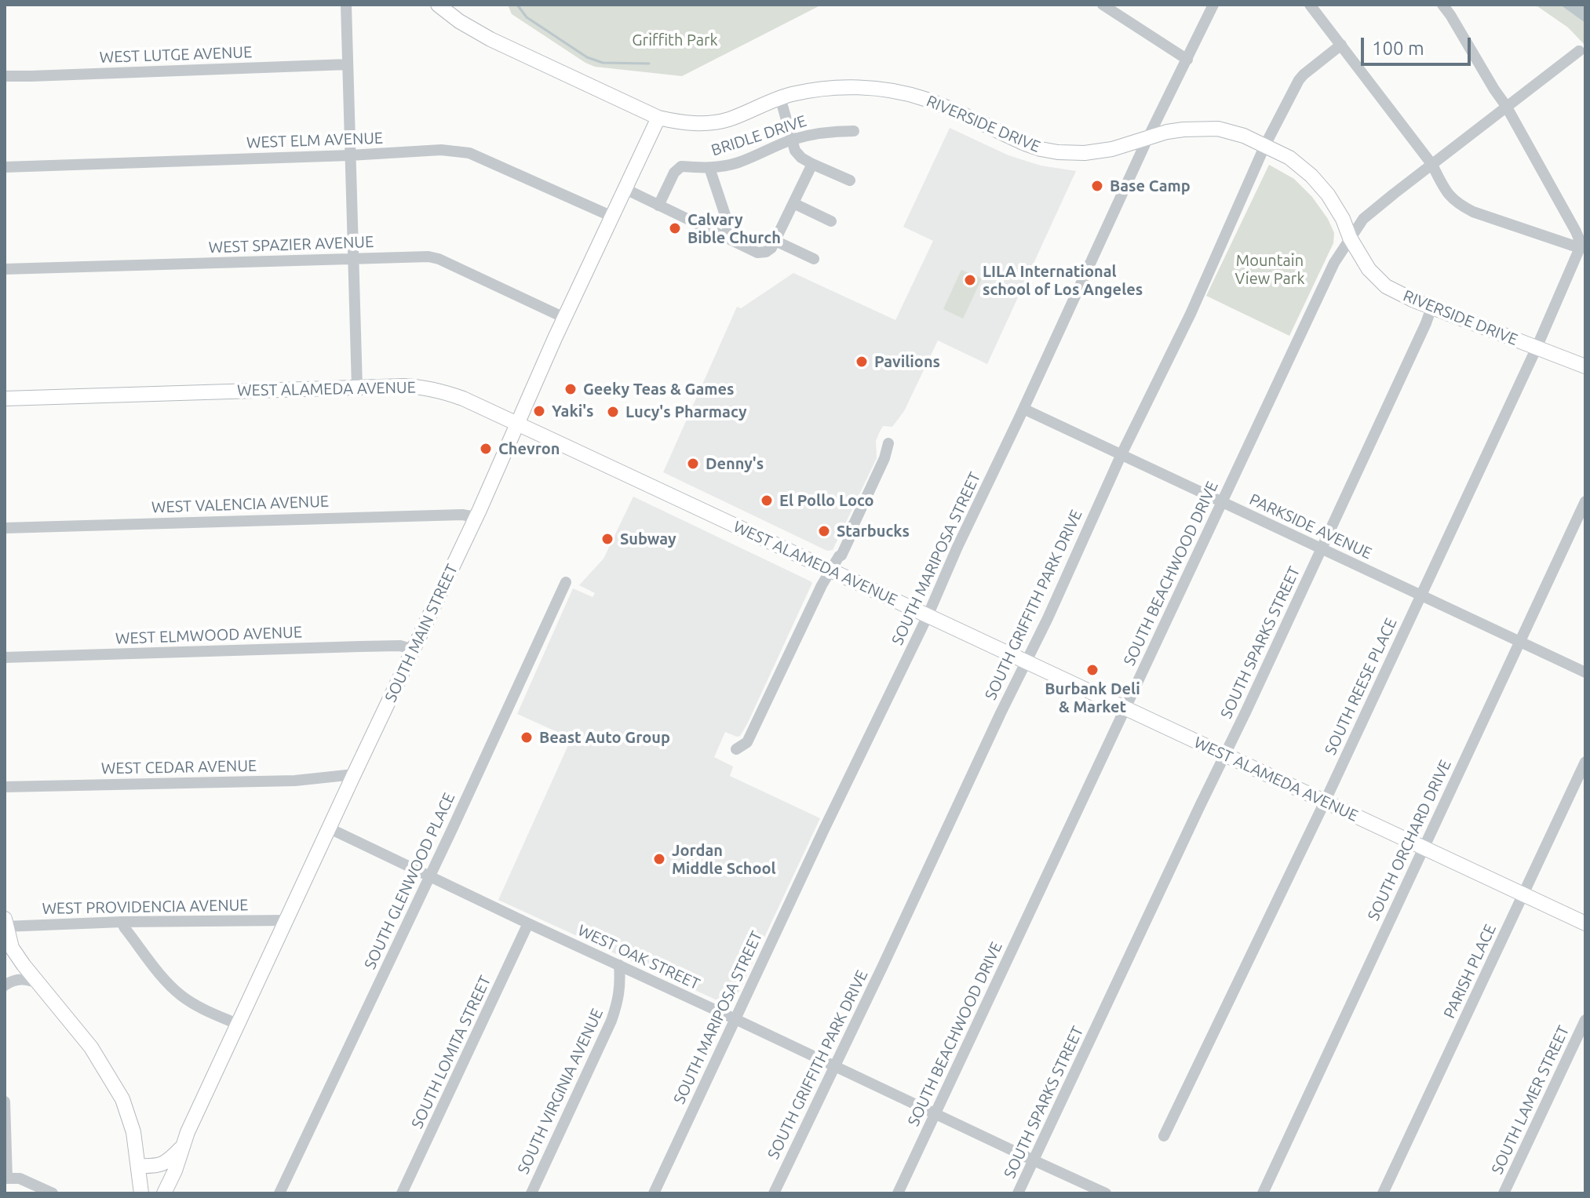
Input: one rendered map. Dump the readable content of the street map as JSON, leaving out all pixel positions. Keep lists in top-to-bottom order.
{
  "streets": {
    "main road": ["RIVERSIDE DRIVE", "WEST ALAMEDA AVENUE", "SOUTH MAIN STREET"],
    "street": [
      "WEST LUTGE AVENUE",
      "BRIDLE DRIVE",
      "WEST ELM AVENUE",
      "WEST SPAZIER AVENUE",
      "WEST VALENCIA AVENUE",
      "PARKSIDE AVENUE",
      "SOUTH MARIPOSA STREET",
      "SOUTH BEACHWOOD DRIVE",
      "SOUTH GRIFFITH PARK DRIVE",
      "WEST ELMWOOD AVENUE",
      "SOUTH SPARKS STREET",
      "SOUTH REESE PLACE",
      "WEST CEDAR AVENUE",
      "SOUTH ORCHARD DRIVE",
      "SOUTH GLENWOOD PLACE",
      "WEST PROVIDENCIA AVENUE",
      "WEST OAK STREET",
      "PARISH PLACE",
      "SOUTH LOMITA STREET",
      "SOUTH VIRGINIA AVENUE",
      "SOUTH LAMER STREET"
    ]
  },
  "crossings": [
    ["RIVERSIDE DRIVE", "SOUTH MARIPOSA STREET"],
    ["RIVERSIDE DRIVE", "SOUTH BEACHWOOD DRIVE"],
    ["RIVERSIDE DRIVE", "SOUTH GRIFFITH PARK DRIVE"],
    ["RIVERSIDE DRIVE", "SOUTH MAIN STREET"],
    ["RIVERSIDE DRIVE", "SOUTH SPARKS STREET"],
    ["RIVERSIDE DRIVE", "SOUTH REESE PLACE"],
    ["WEST ELM AVENUE", "SOUTH MAIN STREET"],
    ["WEST SPAZIER AVENUE", "SOUTH MAIN STREET"],
    ["WEST ALAMEDA AVENUE", "SOUTH MARIPOSA STREET"],
    ["WEST ALAMEDA AVENUE", "SOUTH BEACHWOOD DRIVE"],
    ["WEST ALAMEDA AVENUE", "SOUTH GRIFFITH PARK DRIVE"],
    ["WEST ALAMEDA AVENUE", "SOUTH MAIN STREET"],
    ["WEST ALAMEDA AVENUE", "SOUTH SPARKS STREET"],
    ["WEST ALAMEDA AVENUE", "SOUTH REESE PLACE"],
    ["WEST ALAMEDA AVENUE", "SOUTH ORCHARD DRIVE"],
    ["WEST ALAMEDA AVENUE", "PARISH PLACE"],
    ["WEST VALENCIA AVENUE", "SOUTH MAIN STREET"],
    ["PARKSIDE AVENUE", "SOUTH MARIPOSA STREET"],
    ["PARKSIDE AVENUE", "SOUTH BEACHWOOD DRIVE"],
    ["PARKSIDE AVENUE", "SOUTH GRIFFITH PARK DRIVE"],
    ["PARKSIDE AVENUE", "SOUTH SPARKS STREET"],
    ["PARKSIDE AVENUE", "SOUTH REESE PLACE"],
    ["PARKSIDE AVENUE", "SOUTH ORCHARD DRIVE"],
    ["SOUTH MARIPOSA STREET", "WEST OAK STREET"],
    ["SOUTH BEACHWOOD DRIVE", "WEST OAK STREET"],
    ["SOUTH GRIFFITH PARK DRIVE", "WEST OAK STREET"],
    ["SOUTH MAIN STREET", "WEST ELMWOOD AVENUE"],
    ["SOUTH MAIN STREET", "WEST CEDAR AVENUE"],
    ["SOUTH MAIN STREET", "WEST PROVIDENCIA AVENUE"],
    ["SOUTH MAIN STREET", "WEST OAK STREET"],
    ["SOUTH SPARKS STREET", "WEST OAK STREET"],
    ["SOUTH GLENWOOD PLACE", "WEST OAK STREET"],
    ["WEST OAK STREET", "SOUTH LOMITA STREET"],
    ["WEST OAK STREET", "SOUTH VIRGINIA AVENUE"]
  ],
  "parks": ["Griffith Park", "Mountain View Park"],
  "places": [
    "Base Camp",
    "Calvary Bible Church",
    "LILA International school of Los Angeles",
    "Pavilions",
    "Geeky Teas & Games",
    "Yaki's",
    "Lucy's Pharmacy",
    "Chevron",
    "Denny's",
    "El Pollo Loco",
    "Starbucks",
    "Subway",
    "Burbank Deli & Market",
    "Beast Auto Group",
    "Jordan Middle School"
  ],
  "scale_bar": "100 m"
}
